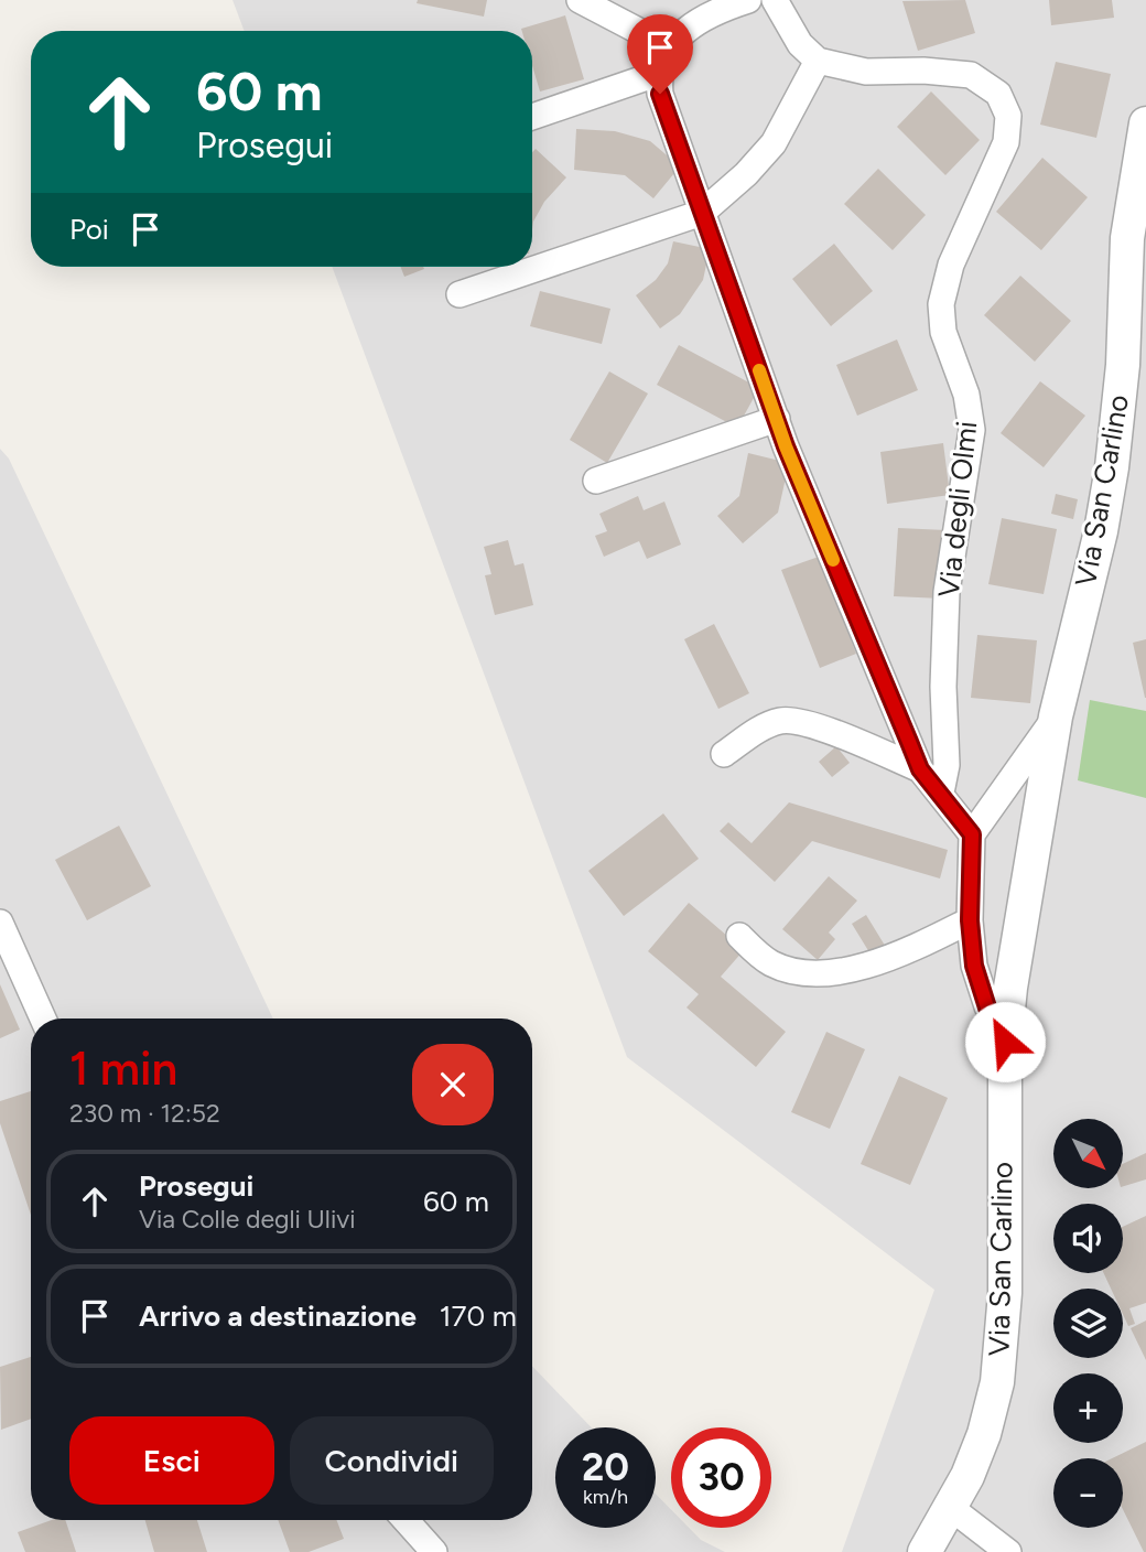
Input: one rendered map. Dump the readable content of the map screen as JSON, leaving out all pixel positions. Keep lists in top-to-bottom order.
{
  "streets": {
    "street": ["Via San Carlino", "Via degli Olmi"]
  },
  "north": "bottom right",
  "page": {
    "turn": ["60 m", "Prosegui"],
    "then": "Poi",
    "heading": ["1 min", "230 m · 12:52"],
    "map_buttons": ["+", "−"],
    "list": [
      {
        "name": "Prosegui",
        "note": "Via Colle degli Ulivi",
        "value": "60 m"
      },
      {
        "name": "Arrivo a destinazione",
        "value": "170 m"
      }
    ],
    "buttons": ["Esci", "Condividi"],
    "speed": "20 km/h",
    "limit": "30"
  }
}
